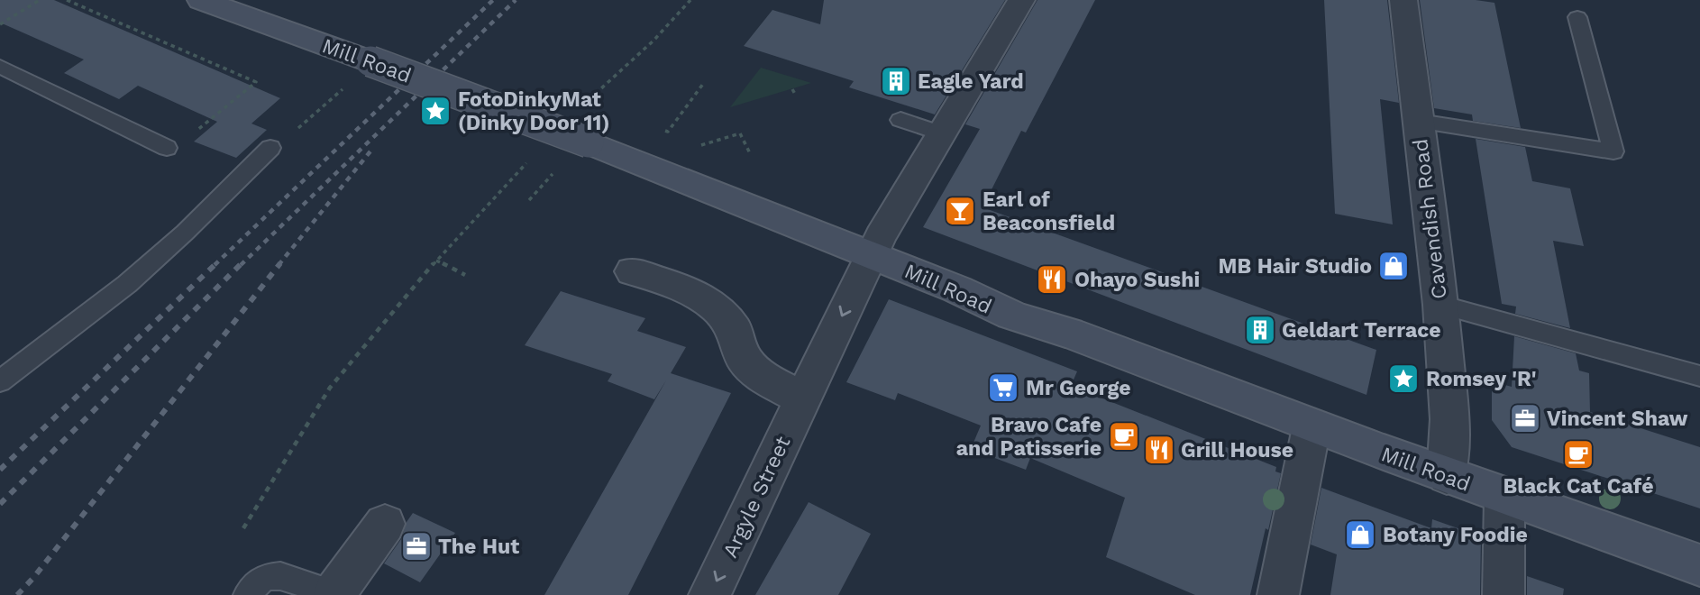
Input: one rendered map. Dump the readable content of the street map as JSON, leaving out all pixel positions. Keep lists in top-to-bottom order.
{
  "streets": {
    "street": ["Mill Road", "Cavendish Road", "Argyle Street"]
  },
  "crossings": [
    ["Mill Road", "Cavendish Road"],
    ["Mill Road", "Argyle Street"]
  ],
  "one_way": ["Argyle Street"],
  "places": {
    "building": ["Eagle Yard", "Geldart Terrace"],
    "place": ["FotoDinkyMat (Dinky Door 11)", "Romsey 'R'"],
    "bar": ["Earl of Beaconsfield"],
    "shop": ["MB Hair Studio", "Botany Foodie"],
    "restaurant": ["Ohayo Sushi", "Grill House"],
    "supermarket": ["Mr George"],
    "office": ["Vincent Shaw", "The Hut"],
    "cafe": ["Bravo Cafe and Patisserie", "Black Cat Café"]
  }
}
